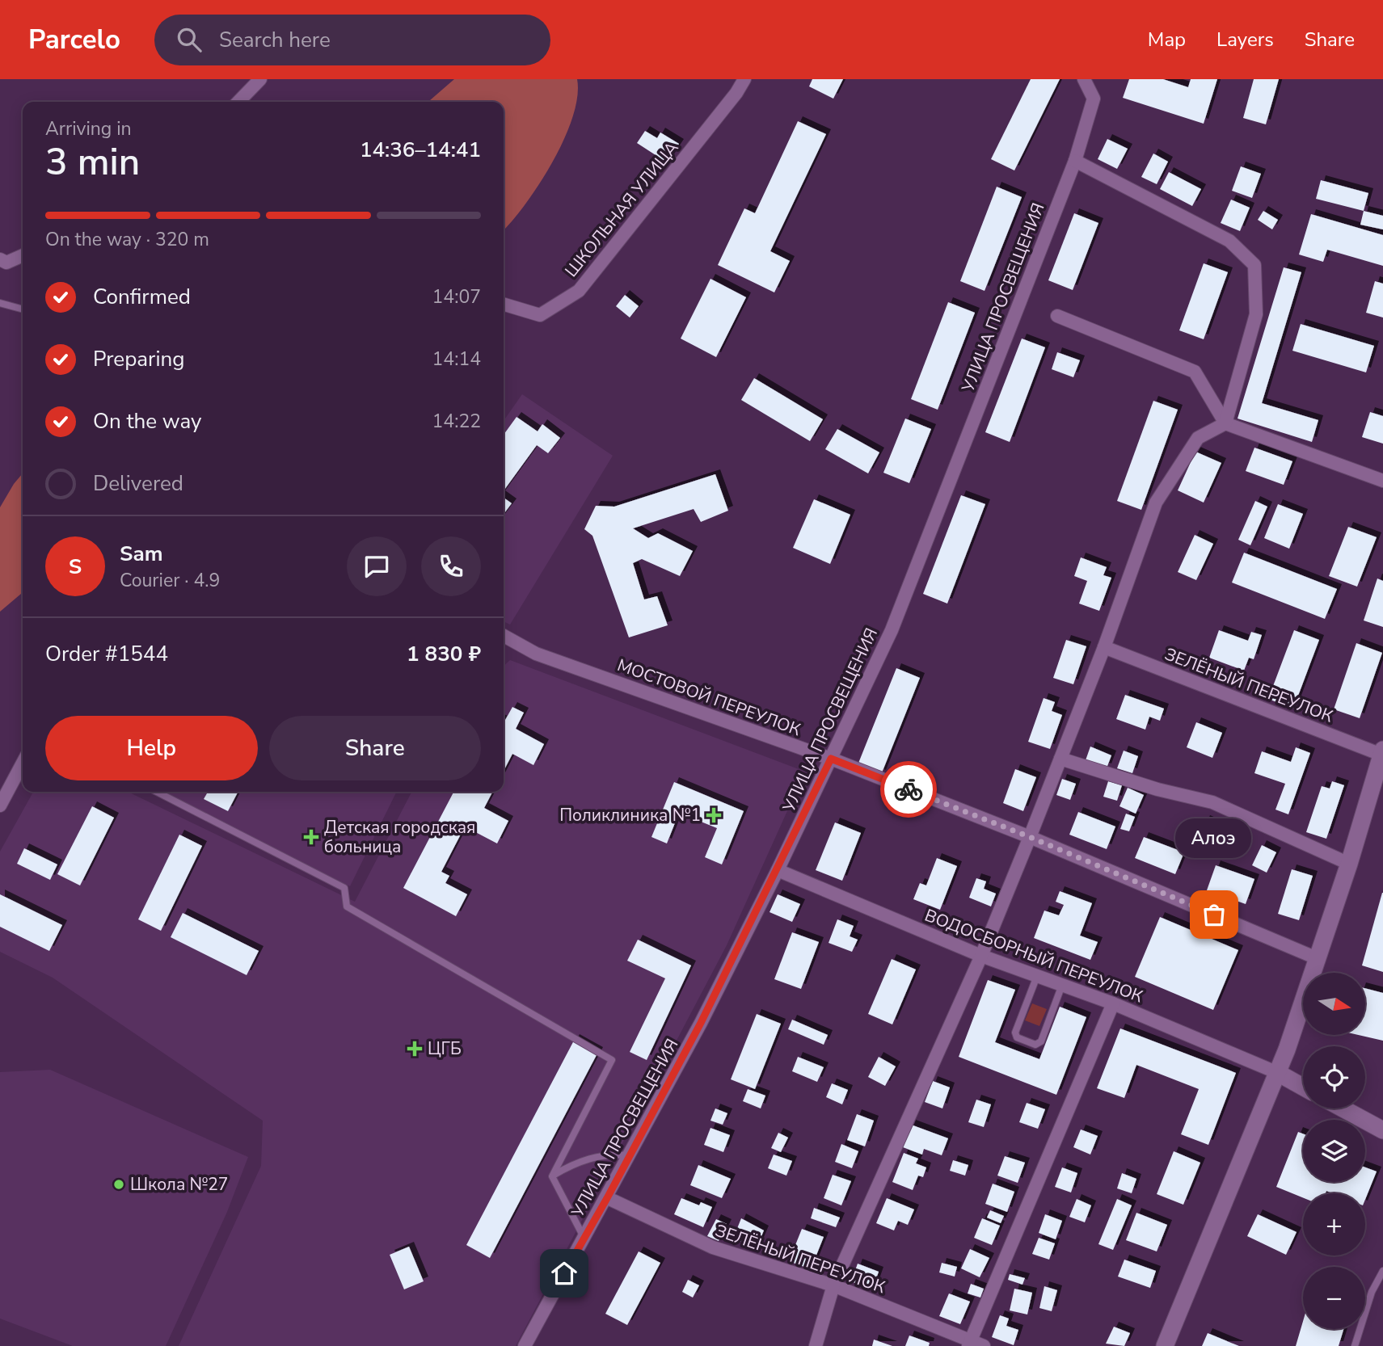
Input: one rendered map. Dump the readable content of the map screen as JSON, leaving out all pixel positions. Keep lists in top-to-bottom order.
{
  "streets": {
    "street": [
      "ШКОЛЬНАЯ УЛИЦА",
      "УЛИЦА ПРОСВЕЩЕНИЯ",
      "ЗЕЛЁНЫЙ ПЕРЕУЛОК",
      "МОСТОВОЙ ПЕРЕУЛОК",
      "ВОДОСБОРНЫЙ ПЕРЕУЛОК"
    ]
  },
  "crossings": [
    ["УЛИЦА ПРОСВЕЩЕНИЯ", "ЗЕЛЁНЫЙ ПЕРЕУЛОК"],
    ["УЛИЦА ПРОСВЕЩЕНИЯ", "МОСТОВОЙ ПЕРЕУЛОК"],
    ["УЛИЦА ПРОСВЕЩЕНИЯ", "ВОДОСБОРНЫЙ ПЕРЕУЛОК"]
  ],
  "places": {
    "health": ["Поликлиника №1", "Детская городская больница", "ЦГБ"],
    "other": ["Алоэ", "Школа №27"]
  },
  "north": "right",
  "page": {
    "header": "Parcelo",
    "search": "Search here",
    "nav": ["Map", "Layers", "Share"],
    "heading": ["3 min", "Arriving in", "14:36–14:41"],
    "panel": [
      "Sam",
      "Courier · 4.9",
      "Order #1544",
      "1 830 ₽"
    ],
    "bar": "On the way · 320 m",
    "list": [
      ["Confirmed", "14:07"],
      ["Preparing", "14:14"],
      ["On the way", "14:22"],
      "Delivered"
    ],
    "round": "S",
    "buttons": ["Help", "Share"],
    "bubble": "Алоэ",
    "map_buttons": ["+", "−"]
  }
}
